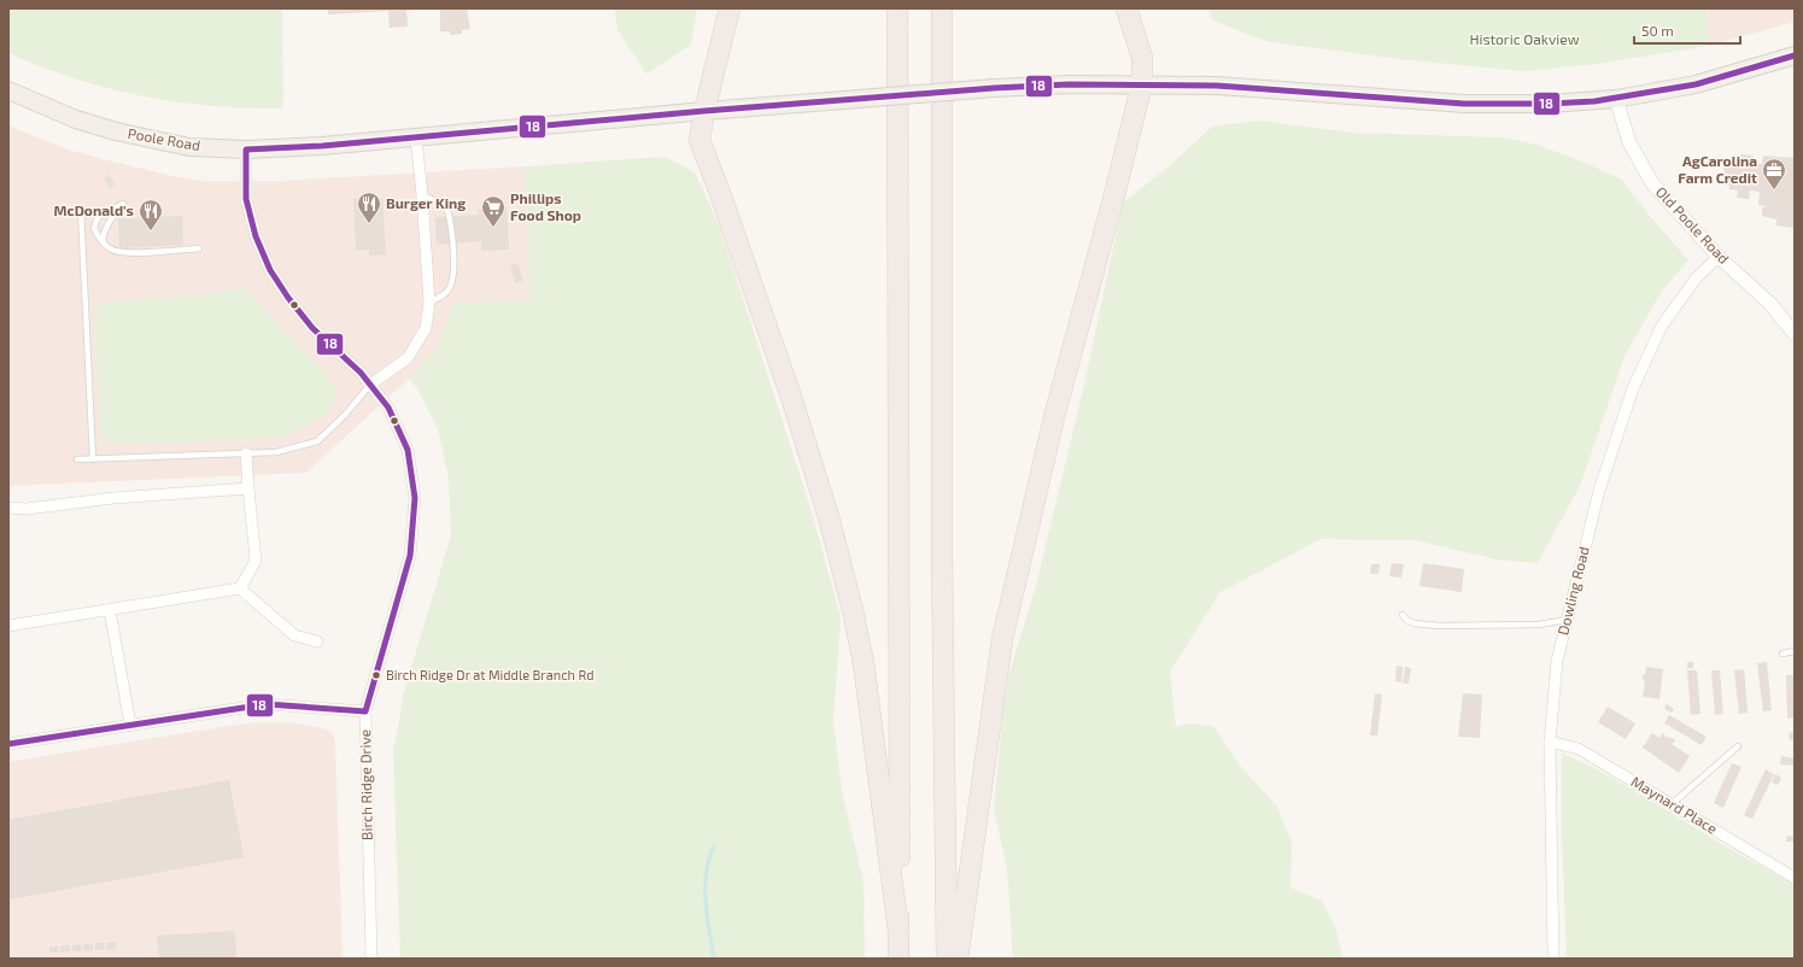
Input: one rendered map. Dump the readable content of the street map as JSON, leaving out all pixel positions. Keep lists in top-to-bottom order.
{
  "streets": {
    "main road": ["Poole Road"],
    "street": [
      "Old Poole Road",
      "Dowling Road",
      "Birch Ridge Drive",
      "Maynard Place"
    ]
  },
  "crossings": [
    ["Poole Road", "Old Poole Road"],
    ["Poole Road", "Birch Ridge Drive"],
    ["Old Poole Road", "Dowling Road"],
    ["Dowling Road", "Maynard Place"]
  ],
  "parks": ["Historic Oakview"],
  "places": {
    "office": ["AgCarolina Farm Credit"],
    "restaurant": ["Burger King", "McDonald's"],
    "supermarket": ["Phillips Food Shop"],
    "other": ["Birch Ridge Dr at Middle Branch Rd"]
  },
  "lines": ["transit line 18"],
  "scale_bar": "50 m"
}
